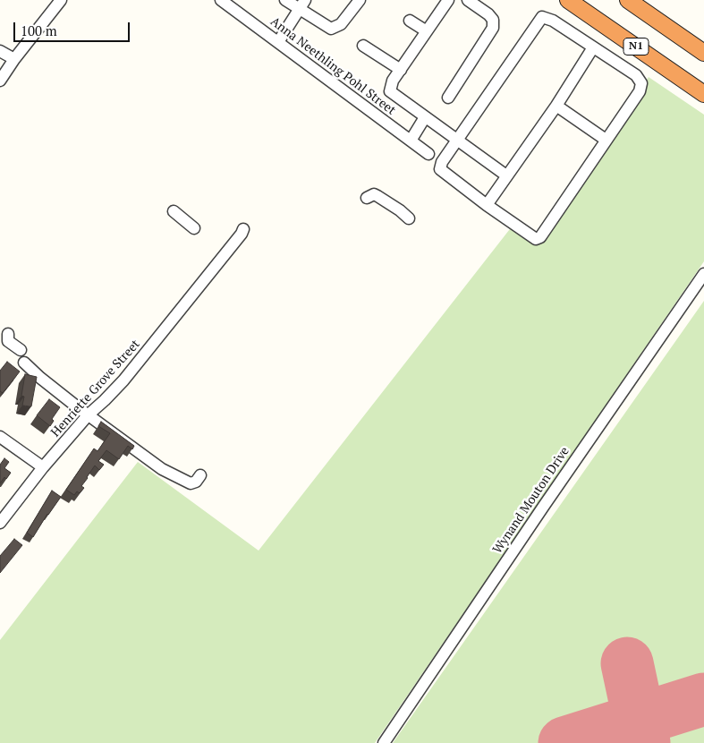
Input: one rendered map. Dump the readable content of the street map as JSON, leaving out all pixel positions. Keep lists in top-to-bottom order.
{
  "streets": {
    "highway": ["N1"],
    "street": ["Anna Neethling Pohl Street", "Henriette Grove Street", "Wynand Mouton Drive"]
  },
  "scale_bar": "100 m"
}
